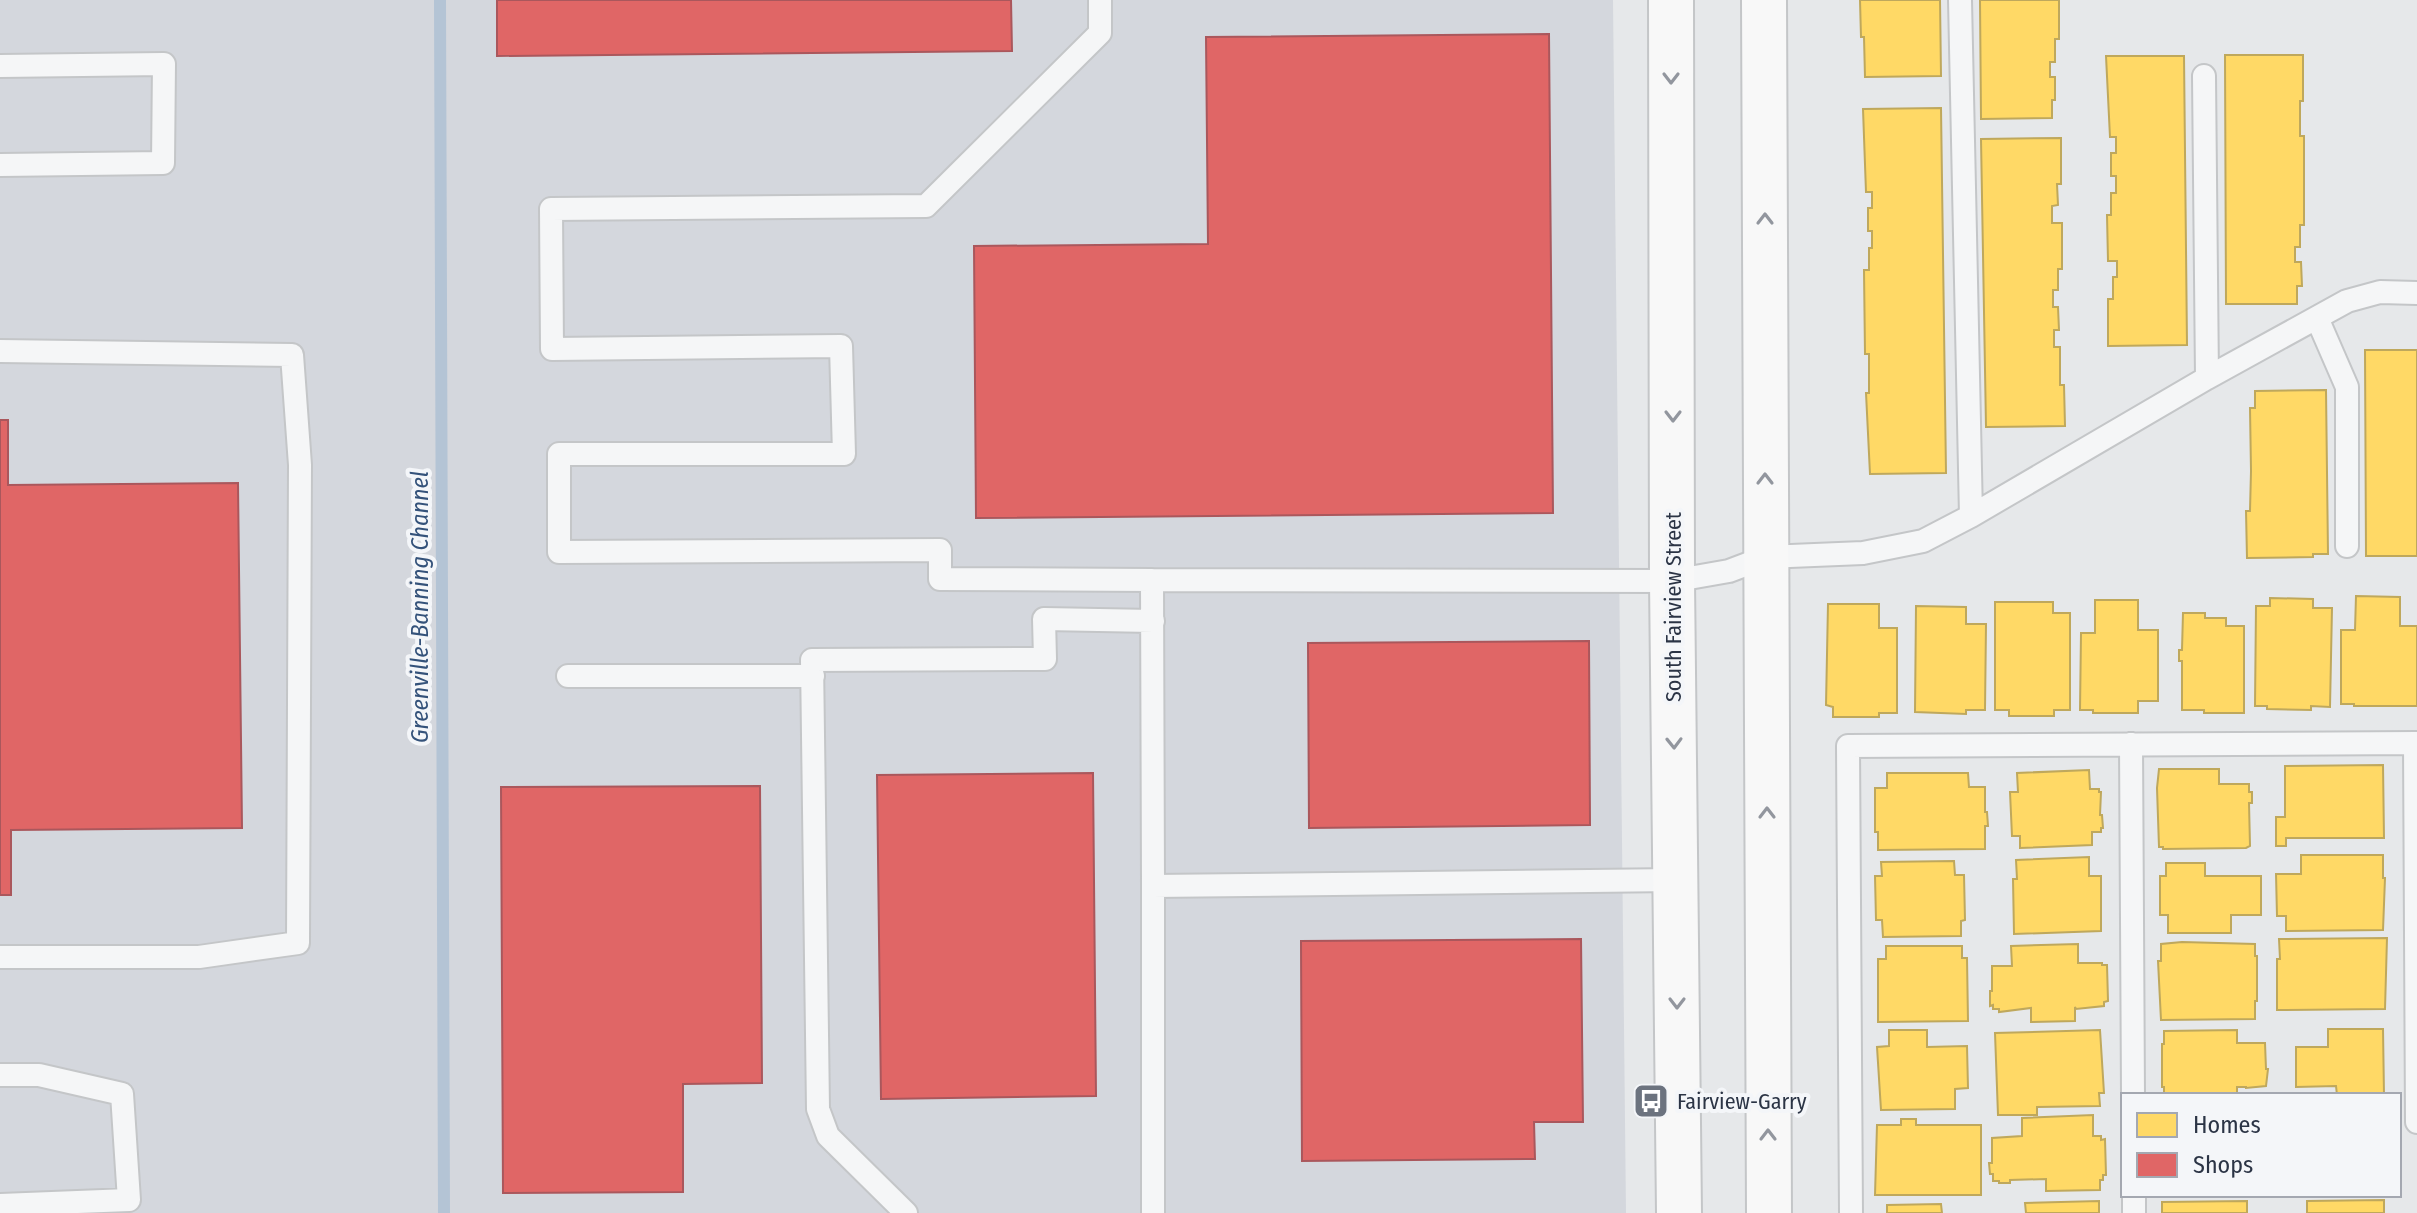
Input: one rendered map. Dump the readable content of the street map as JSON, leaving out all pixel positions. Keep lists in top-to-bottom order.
{
  "streets": {
    "main road": ["South Fairview Street"]
  },
  "water": ["Greenville-Banning Channel"],
  "places": {
    "bus stop": ["Fairview-Garry"]
  },
  "legend": ["Homes", "Shops"]
}
